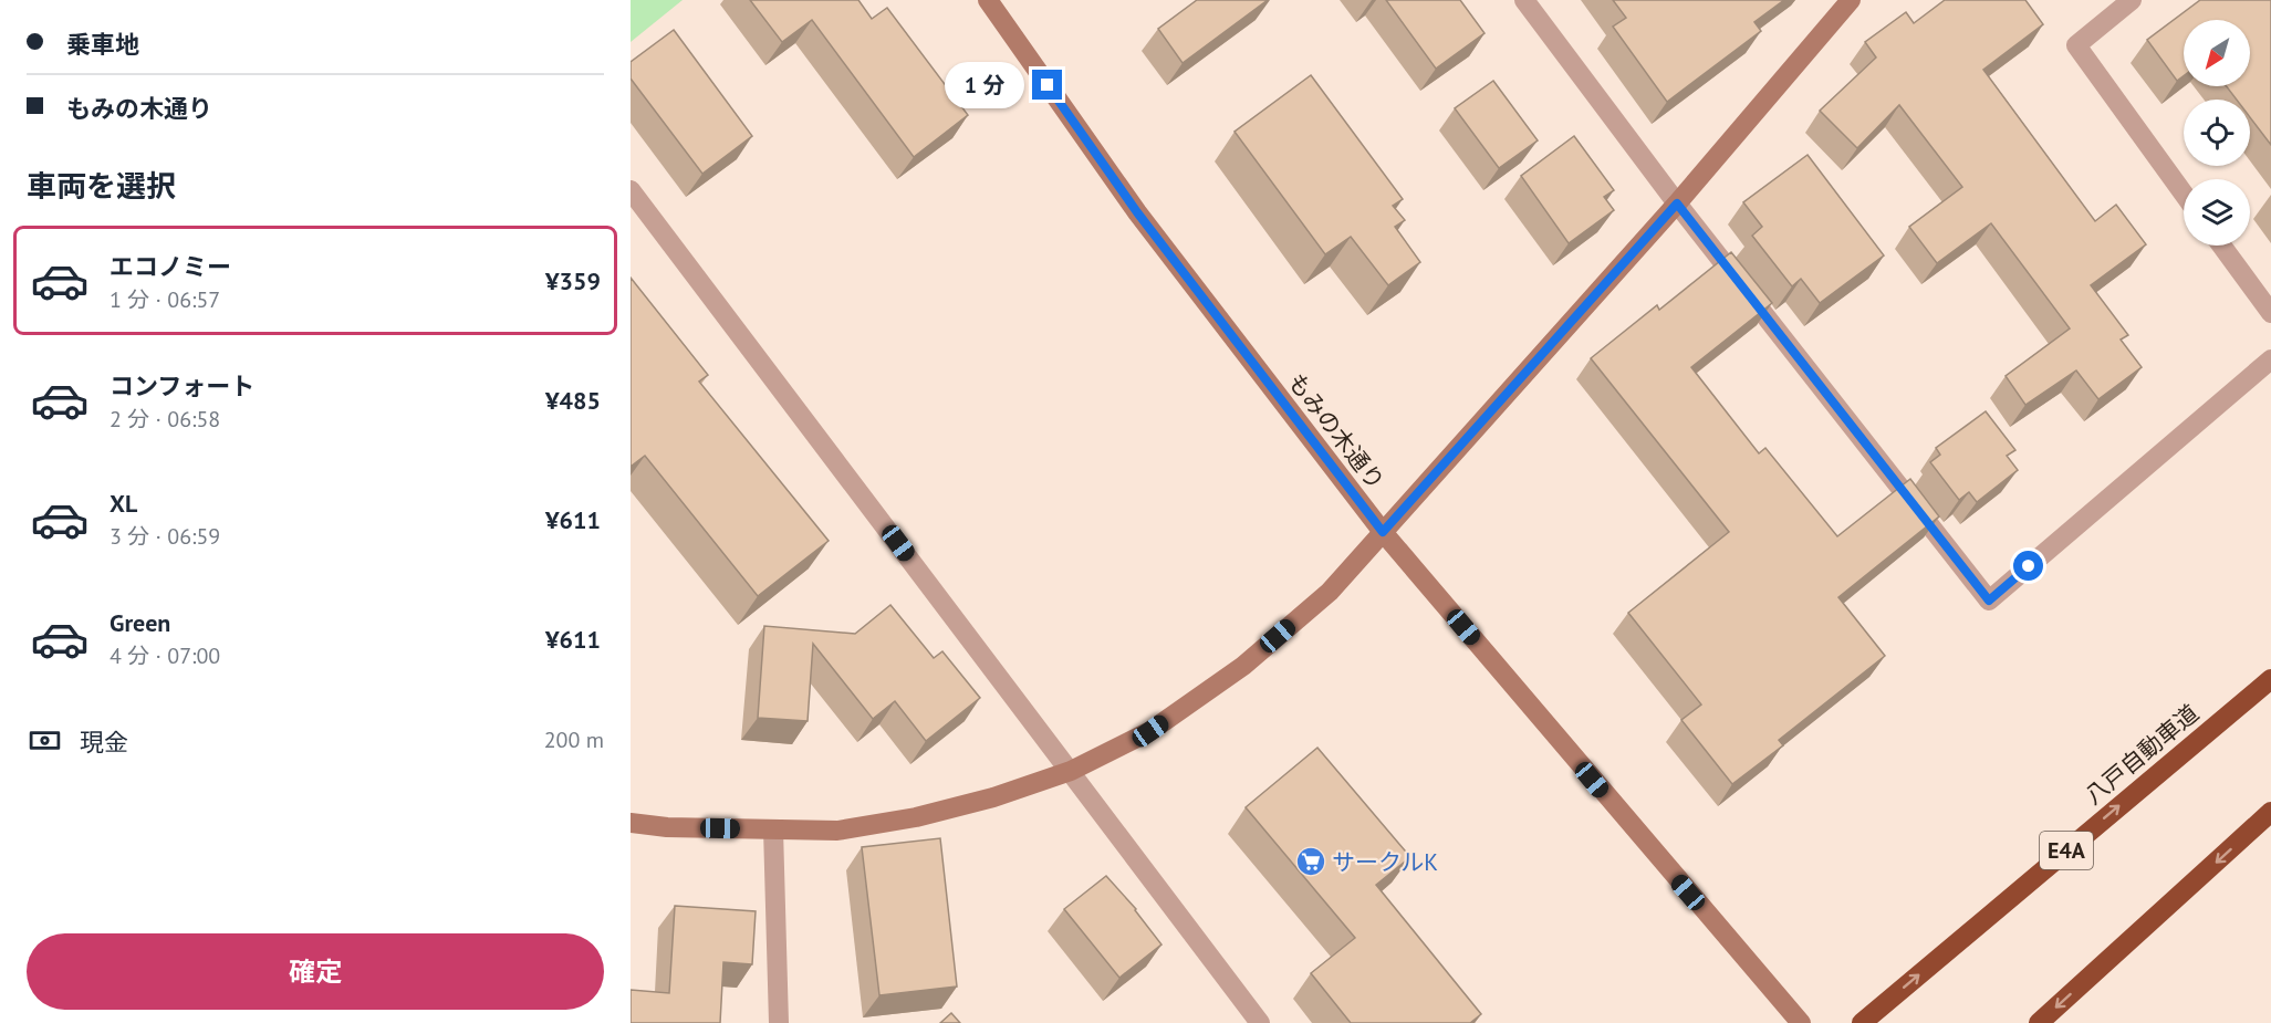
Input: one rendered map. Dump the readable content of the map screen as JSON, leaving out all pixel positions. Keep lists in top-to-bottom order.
{
  "streets": {
    "highway": ["八戸自動車道", "E4A"],
    "street": ["もみの木通り"]
  },
  "places": {
    "supermarket": ["サークルK"]
  },
  "north": "bottom left",
  "page": {
    "banner": ["乗車地", "もみの木通り"],
    "bubble": "1 分",
    "heading": "車両を選択",
    "list": [
      {
        "name": "エコノミー",
        "note": "1 分 · 06:57",
        "value": "¥359"
      },
      {
        "name": "コンフォート",
        "note": "2 分 · 06:58",
        "value": "¥485"
      },
      {
        "name": "XL",
        "note": "3 分 · 06:59",
        "value": "¥611"
      },
      {
        "name": "Green",
        "note": "4 分 · 07:00",
        "value": "¥611"
      }
    ],
    "pay": ["現金", "200 m"],
    "buttons": "確定"
  }
}
